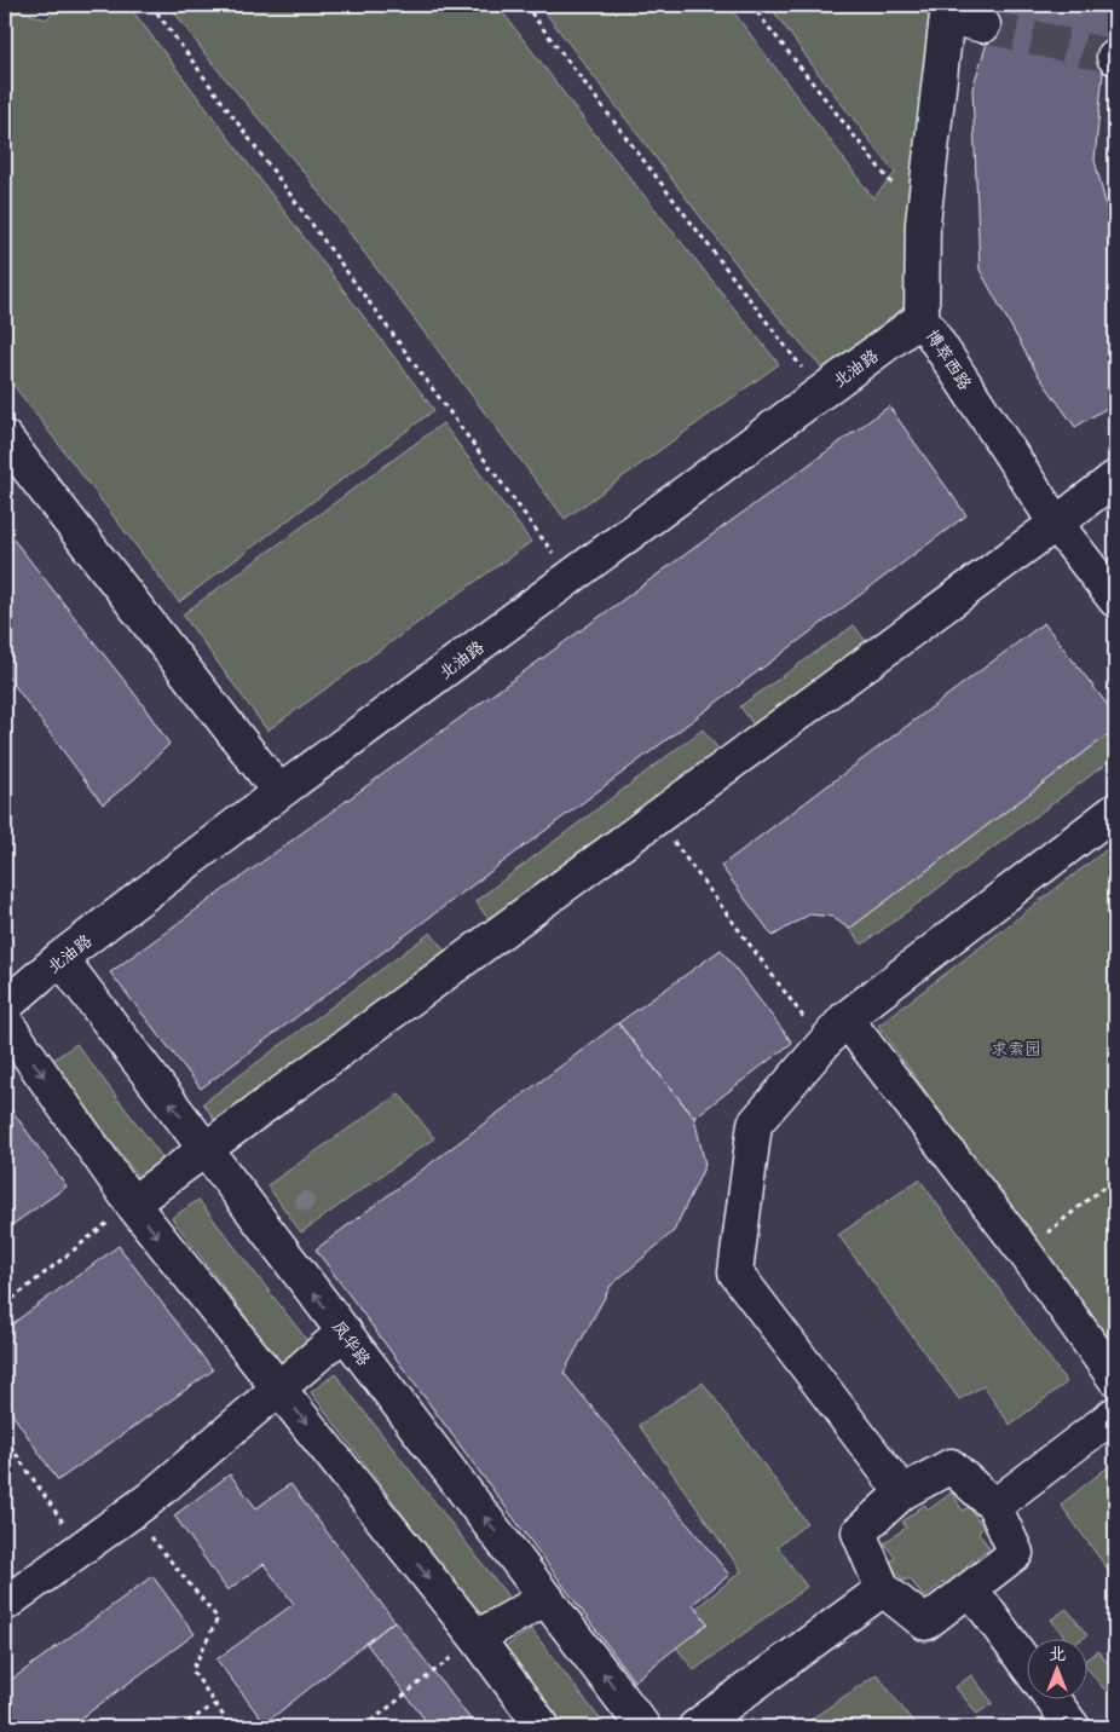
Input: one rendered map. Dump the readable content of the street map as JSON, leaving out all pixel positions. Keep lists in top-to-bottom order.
{
  "streets": {
    "street": ["博萃西路", "北油路", "凤华路"]
  },
  "crossings": [
    ["博萃西路", "北油路"],
    ["北油路", "凤华路"]
  ],
  "parks": ["求索园"],
  "north": "top"
}
